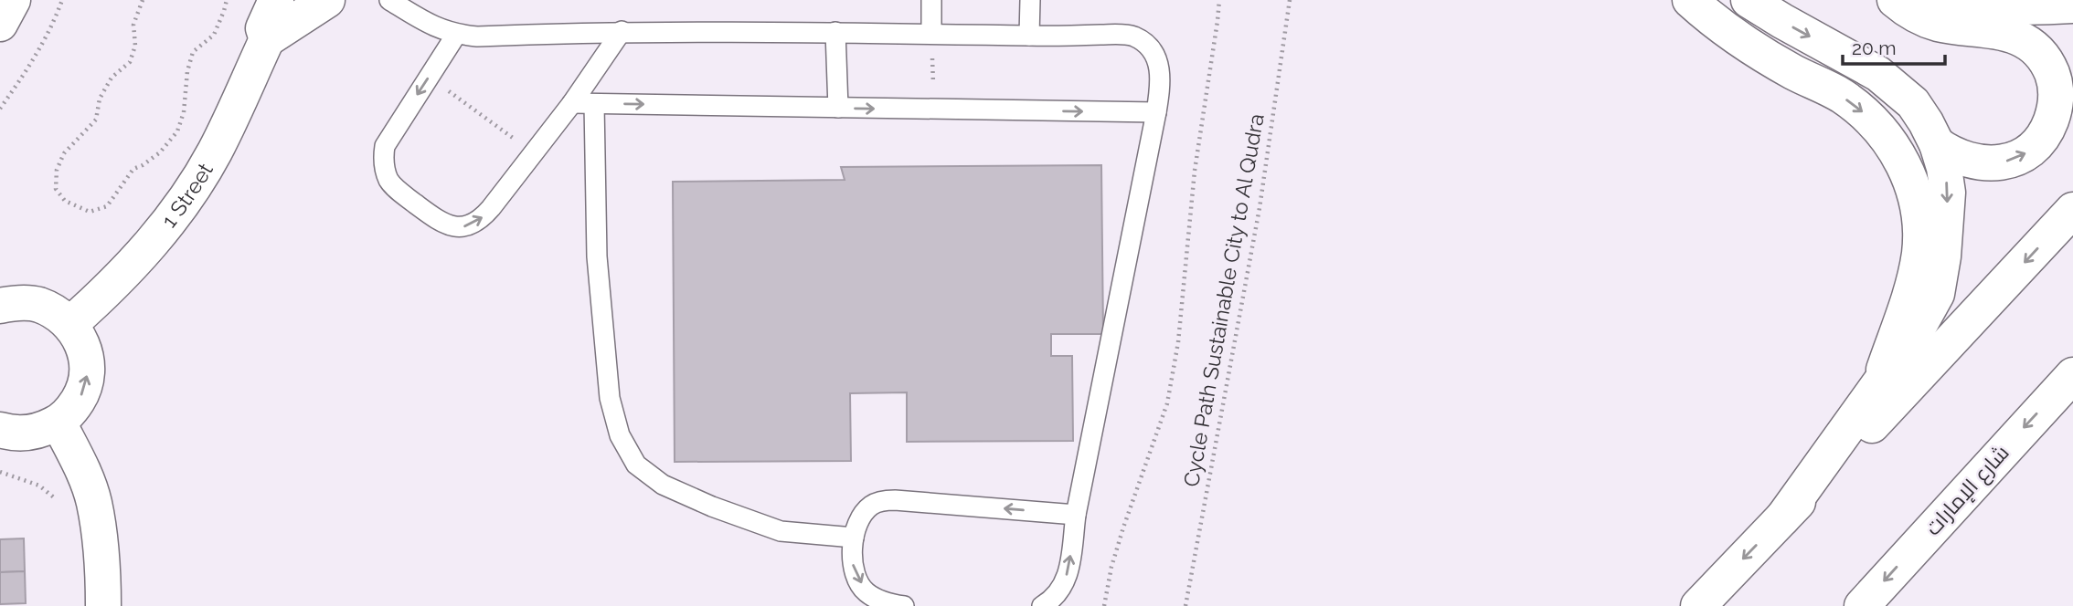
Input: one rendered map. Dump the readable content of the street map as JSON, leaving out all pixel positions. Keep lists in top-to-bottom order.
{
  "streets": {
    "main road": ["1 Street", "شارع الإمارات"],
    "path": ["Cycle Path Sustainable City to Al Qudra"]
  },
  "scale_bar": "20 m"
}
